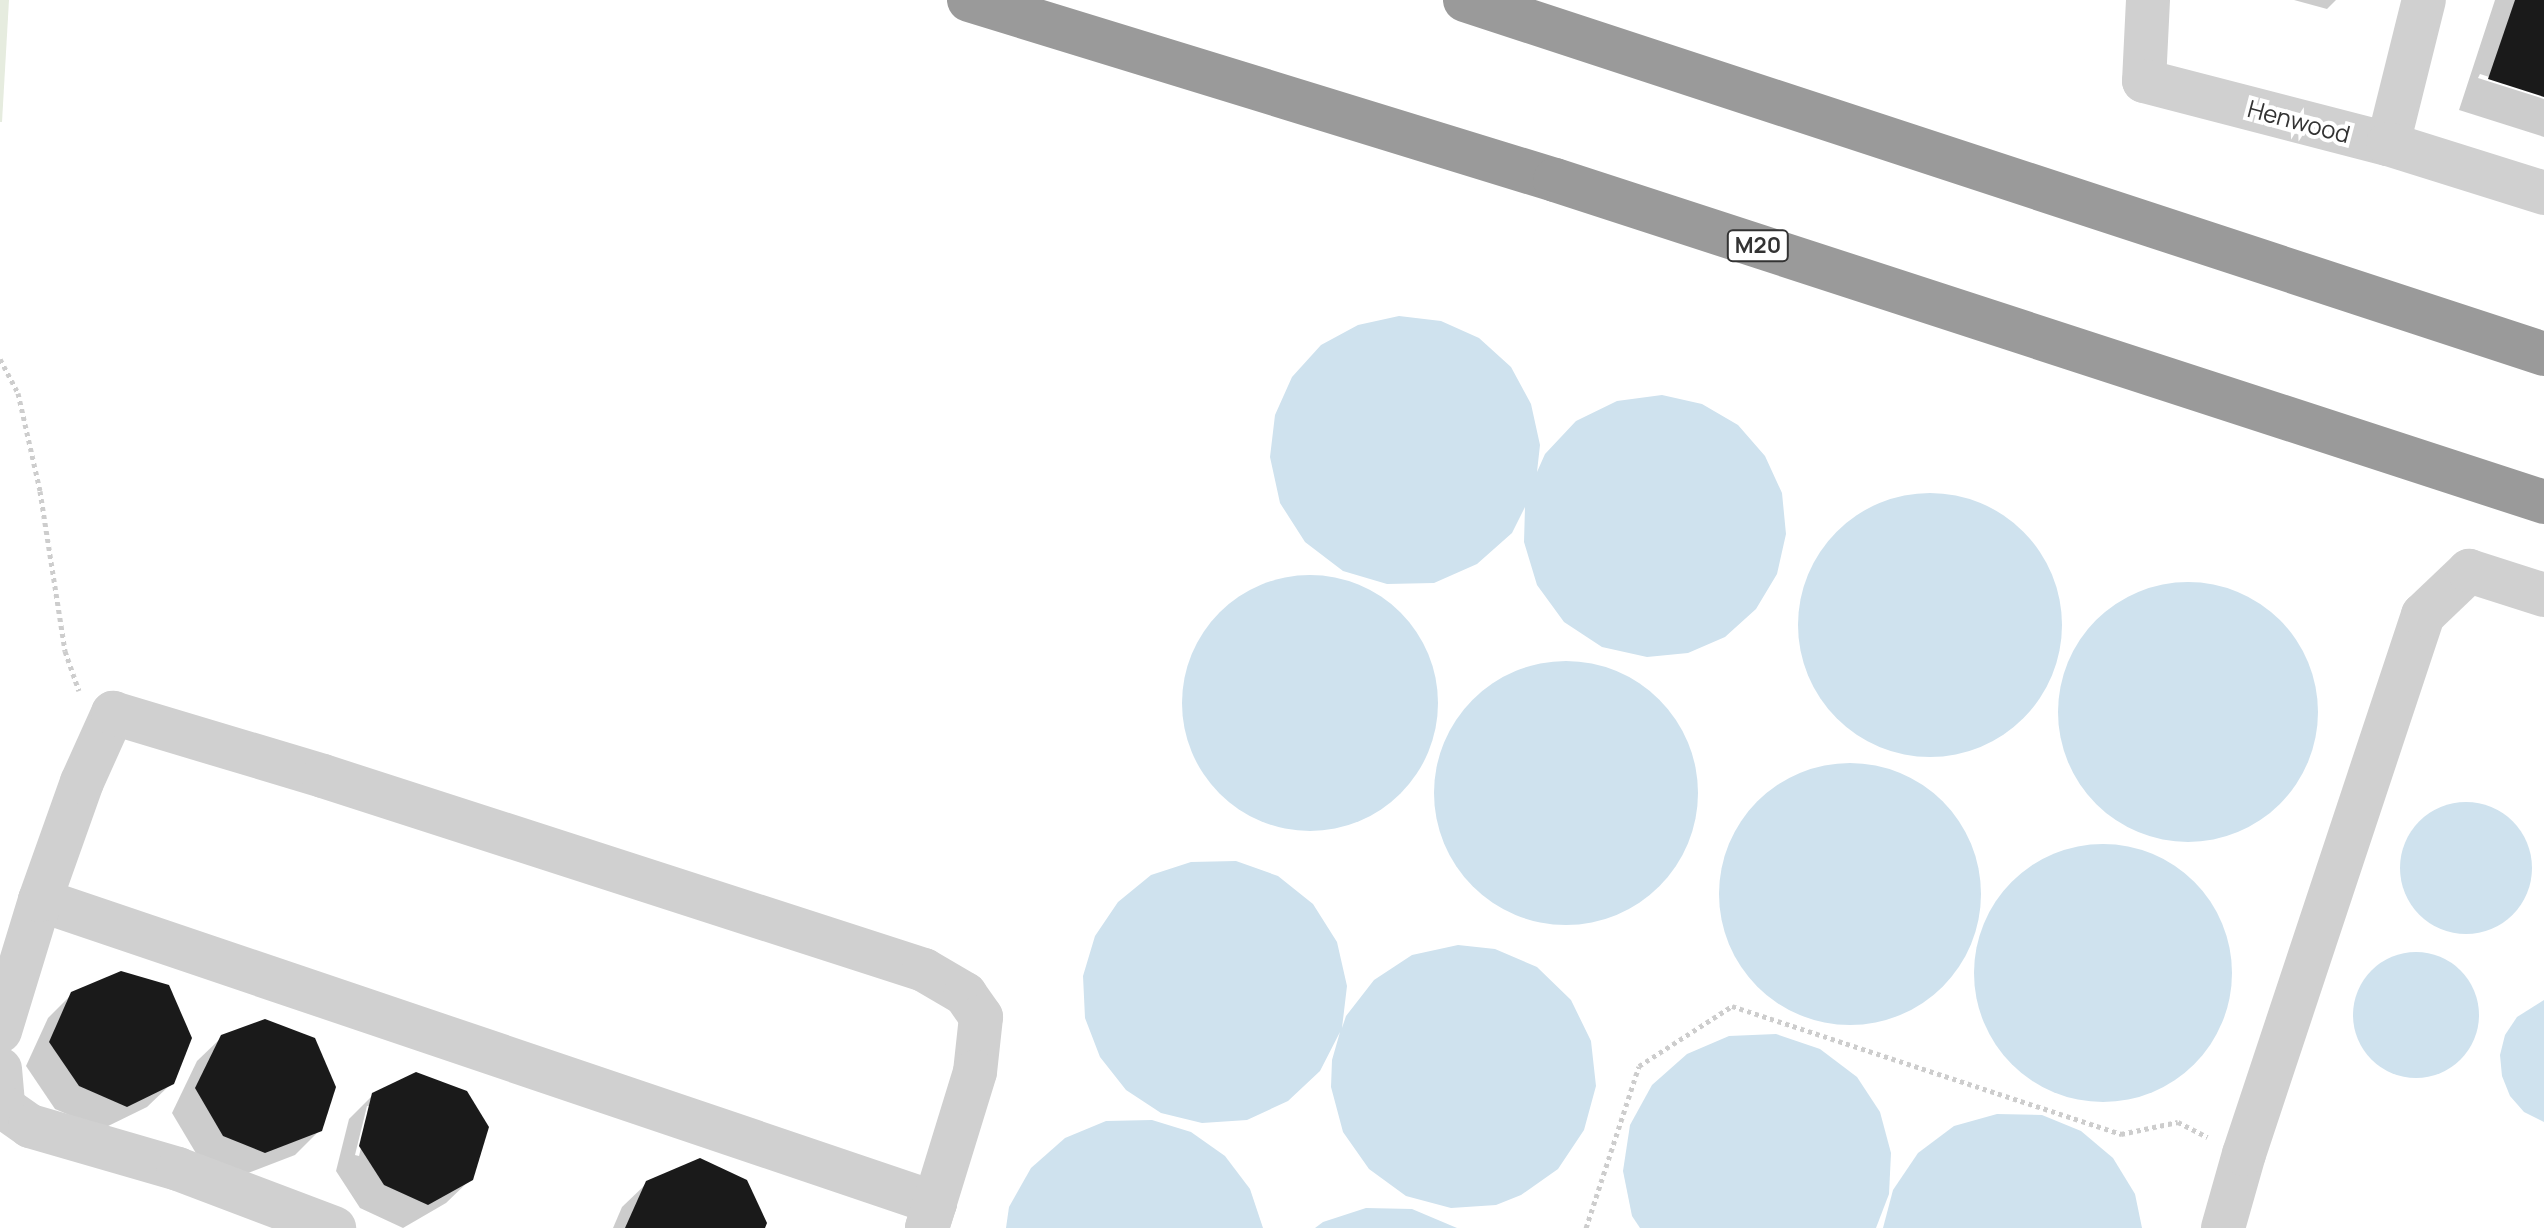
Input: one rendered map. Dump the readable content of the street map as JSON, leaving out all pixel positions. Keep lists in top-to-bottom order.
{
  "streets": {
    "highway": ["M20"],
    "street": ["Henwood"]
  }
}
